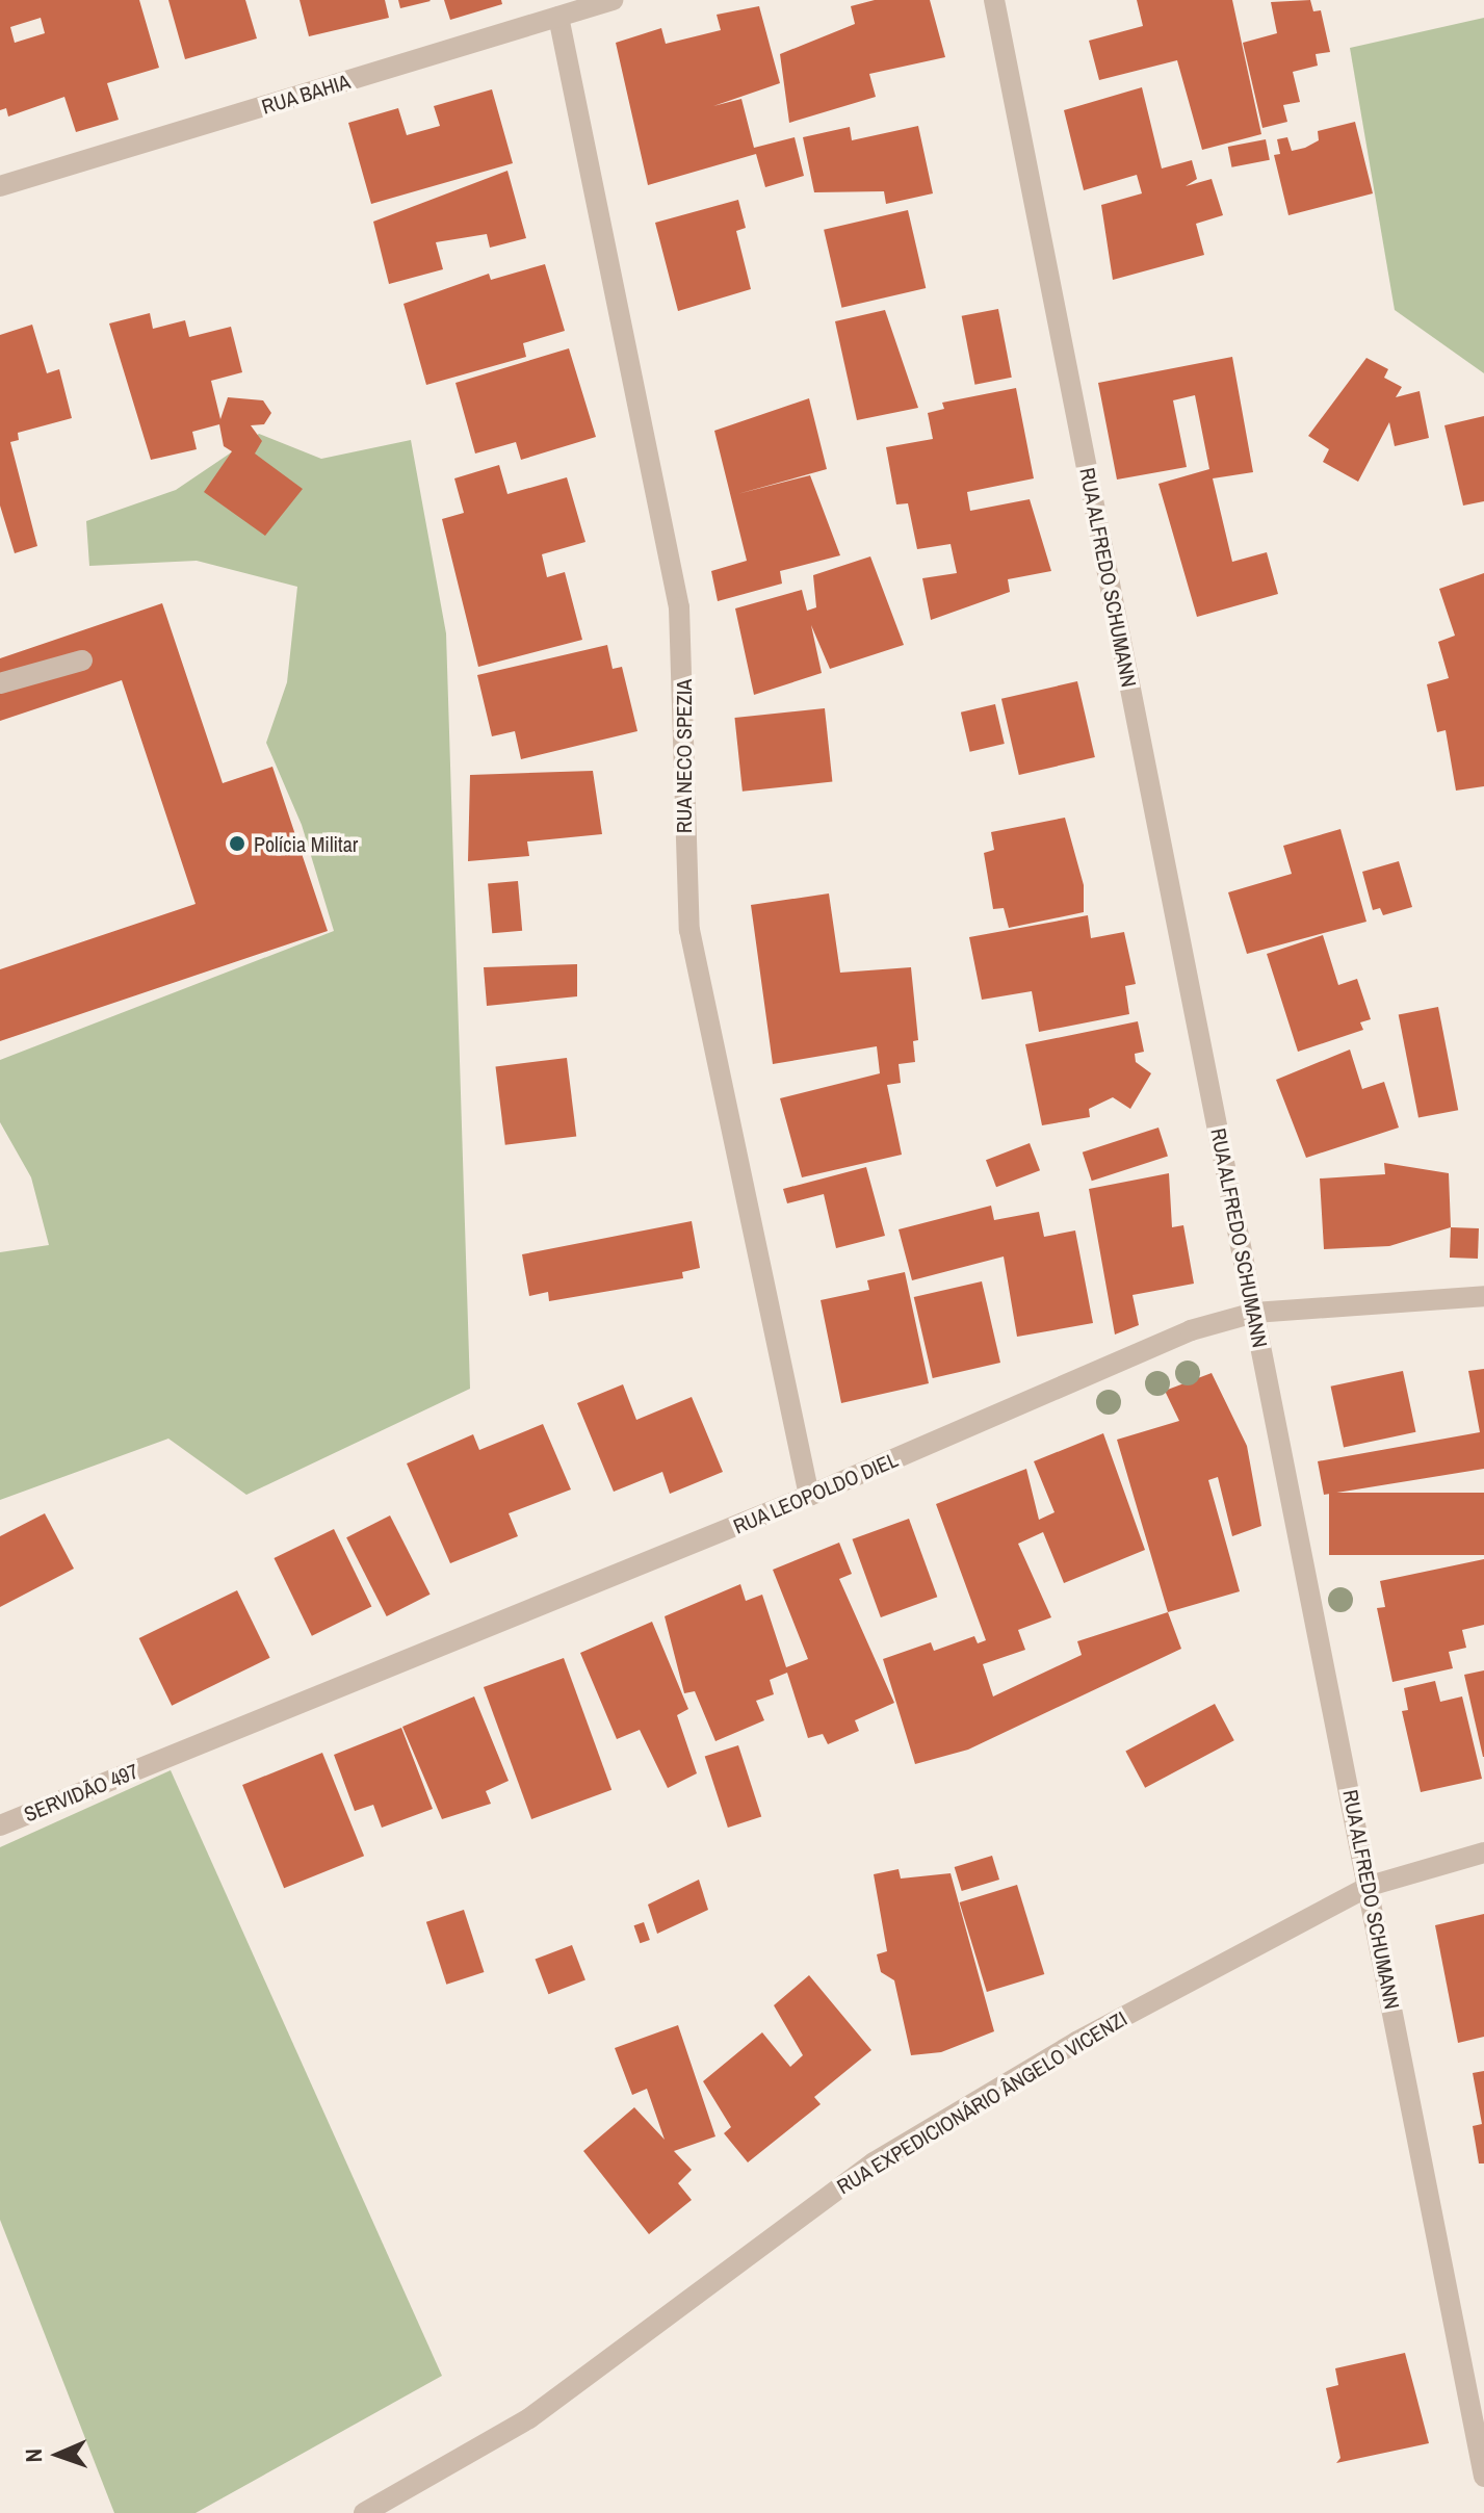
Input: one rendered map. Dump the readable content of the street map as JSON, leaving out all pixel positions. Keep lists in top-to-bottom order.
{
  "streets": {
    "street": [
      "RUA BAHIA",
      "RUA ALFREDO SCHUMANN",
      "RUA NECO SPEZIA",
      "RUA LEOPOLDO DIEL",
      "SERVIDÃO 497",
      "RUA EXPEDICIONÁRIO ÂNGELO VICENZI"
    ]
  },
  "crossings": [
    ["RUA BAHIA", "RUA NECO SPEZIA"],
    ["RUA ALFREDO SCHUMANN", "RUA LEOPOLDO DIEL"],
    ["RUA ALFREDO SCHUMANN", "RUA EXPEDICIONÁRIO ÂNGELO VICENZI"],
    ["RUA NECO SPEZIA", "RUA LEOPOLDO DIEL"],
    ["RUA LEOPOLDO DIEL", "SERVIDÃO 497"]
  ],
  "places": ["Polícia Militar"],
  "north": "left"
}
